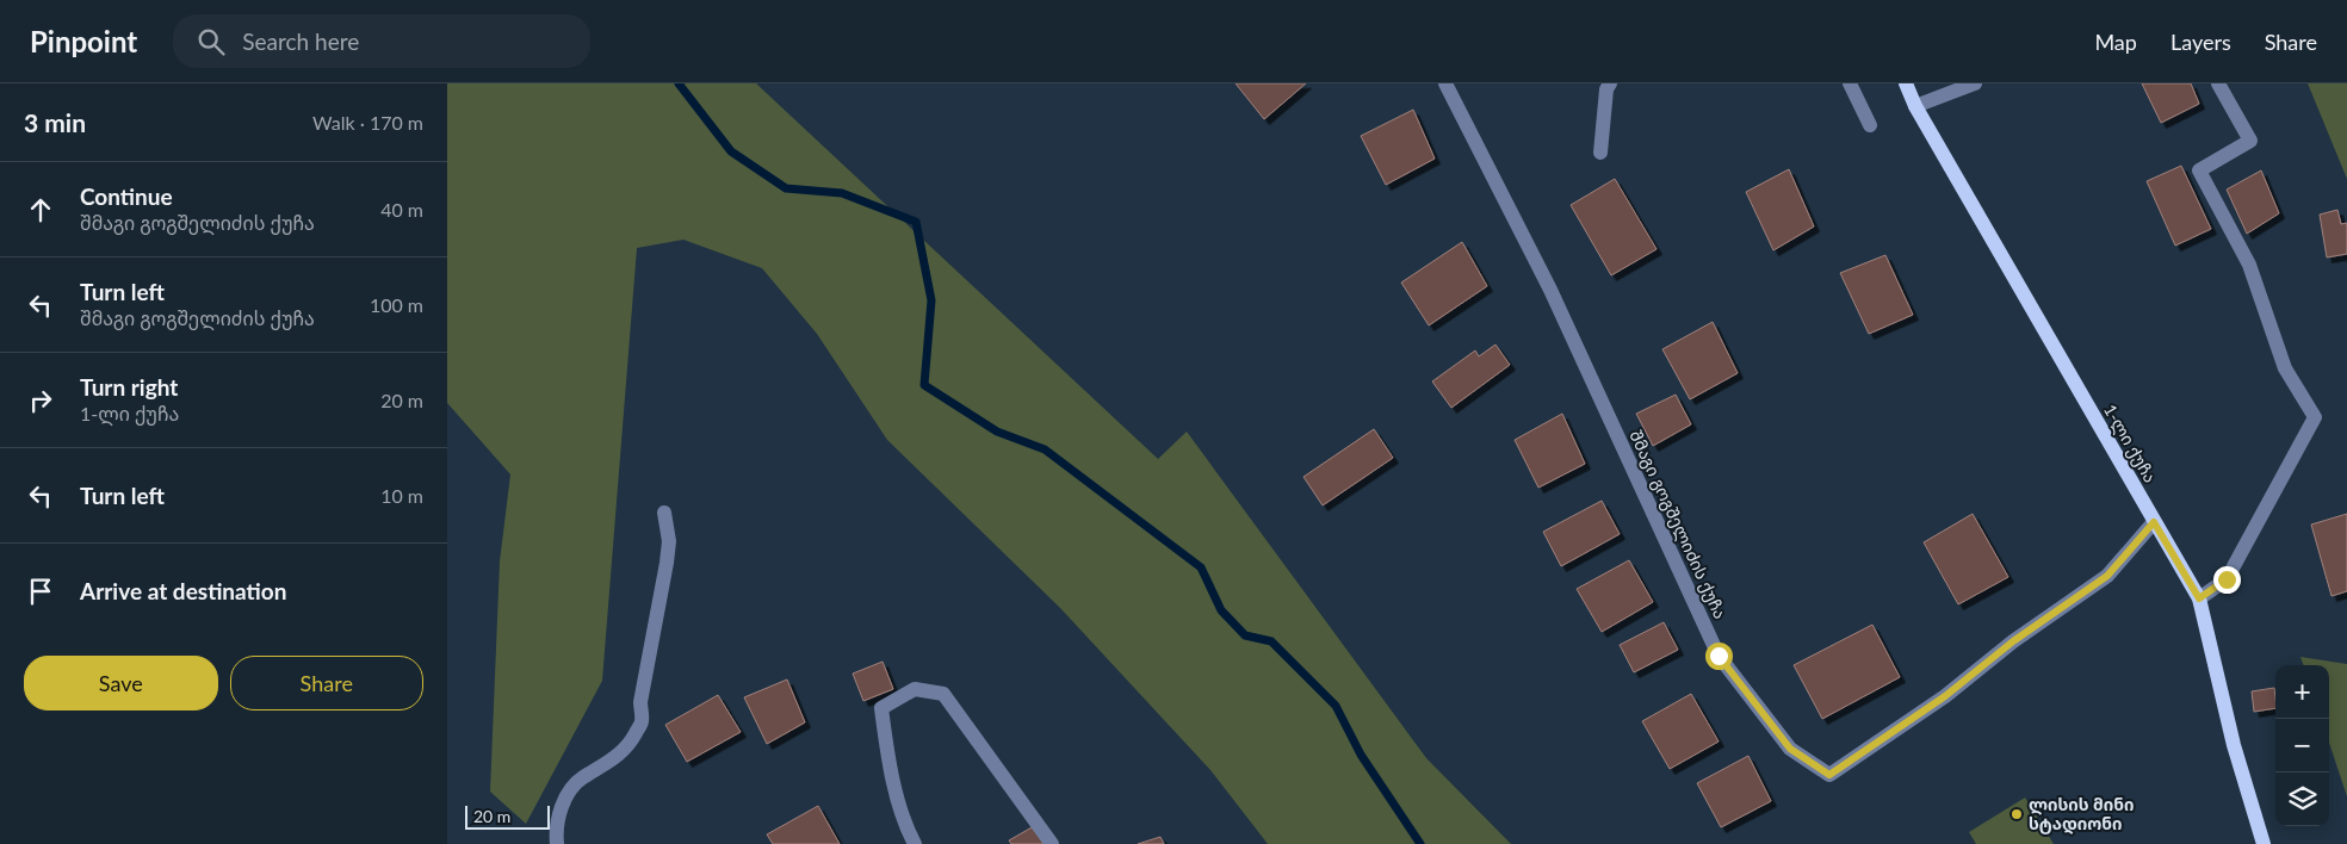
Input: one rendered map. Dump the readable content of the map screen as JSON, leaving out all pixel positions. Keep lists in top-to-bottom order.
{
  "streets": {
    "main road": ["1-ლი ქუჩა"],
    "street": ["შმაგი გოგშელიძის ქუჩა"]
  },
  "crossings": [
    ["1-ლი ქუჩა", "შმაგი გოგშელიძის ქუჩა"]
  ],
  "places": ["ლისის მინი სტადიონი"],
  "scale_bar": "20 m",
  "page": {
    "header": "Pinpoint",
    "search": "Search here",
    "nav": ["Map", "Layers", "Share"],
    "heading": ["3 min", "Walk · 170 m"],
    "list": [
      ["Continue", "შმაგი გოგშელიძის ქუჩა", "40 m"],
      ["Turn left", "შმაგი გოგშელიძის ქუჩა", "100 m"],
      ["Turn right", "1-ლი ქუჩა", "20 m"],
      ["Turn left", "10 m"],
      "Arrive at destination"
    ],
    "buttons": ["Save", "Share"],
    "map_buttons": ["+", "−"],
    "scale": "20 m"
  }
}
